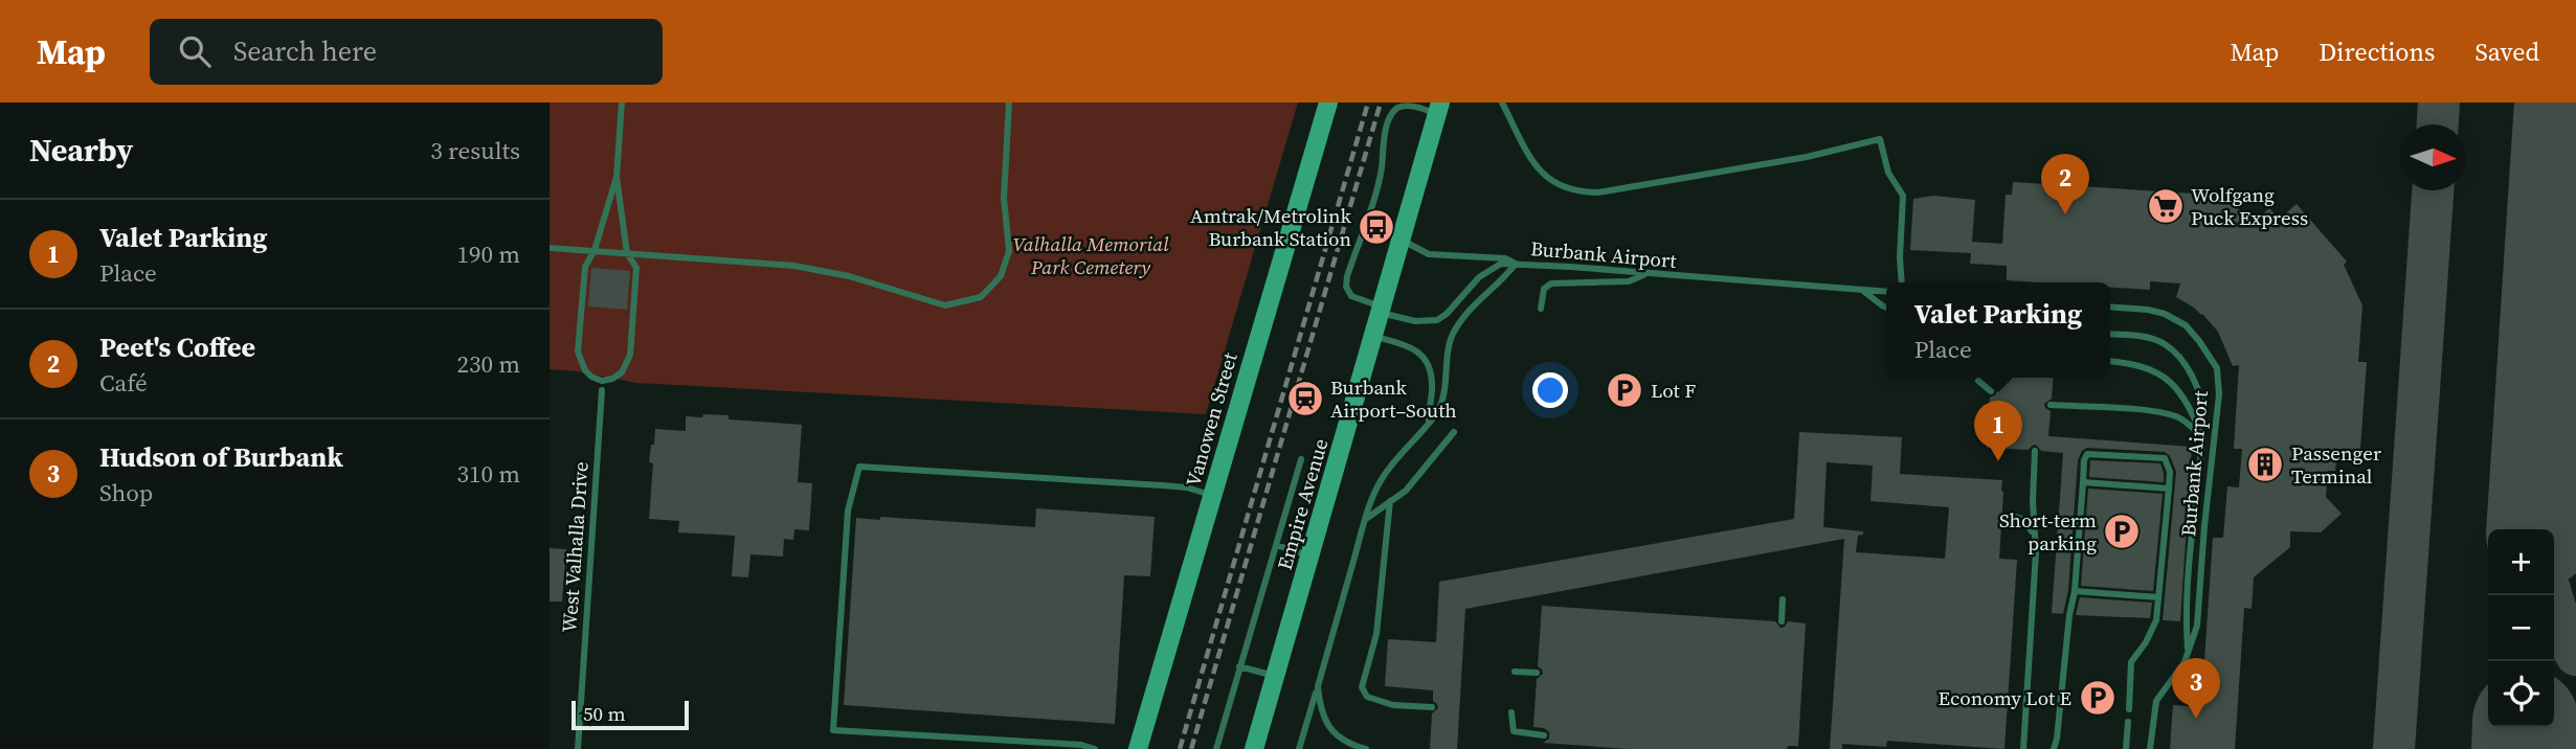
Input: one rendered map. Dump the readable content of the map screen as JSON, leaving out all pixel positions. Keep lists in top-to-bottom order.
{
  "streets": {
    "main road": ["Vanowen Street", "Empire Avenue"],
    "lane": ["Burbank Airport", "West Valhalla Drive"]
  },
  "parks": ["Valhalla Memorial Park Cemetery"],
  "places": {
    "supermarket": ["Wolfgang Puck Express"],
    "bus stop": ["Amtrak/Metrolink Burbank Station"],
    "parking": ["Lot F", "Short-term parking", "Economy Lot E"],
    "station": ["Burbank Airport–South"],
    "building": ["Passenger Terminal"]
  },
  "scale_bar": "50 m",
  "north": "right",
  "page": {
    "header": "Map",
    "search": "Search here",
    "nav": ["Map", "Directions", "Saved"],
    "heading": ["Nearby", "3 results"],
    "pins": ["2", "1", "3"],
    "list": [
      {
        "mark": "1",
        "name": "Valet Parking",
        "note": "Place",
        "value": "190 m"
      },
      {
        "mark": "2",
        "name": "Peet's Coffee",
        "note": "Café",
        "value": "230 m"
      },
      {
        "mark": "3",
        "name": "Hudson of Burbank",
        "note": "Shop",
        "value": "310 m"
      }
    ],
    "popup": ["Valet Parking", "Place"],
    "map_buttons": ["+", "−"],
    "scale": "50 m"
  }
}
